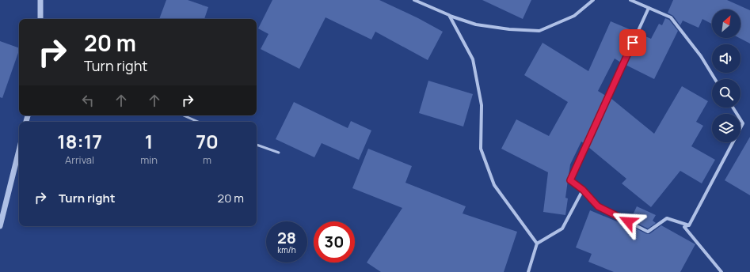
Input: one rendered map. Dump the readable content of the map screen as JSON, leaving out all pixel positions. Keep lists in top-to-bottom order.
{
  "north": "top right",
  "page": {
    "turn": ["20 m", "Turn right"],
    "eta": [
      "18:17",
      "Arrival",
      "1",
      "min",
      "70",
      "m"
    ],
    "list": [
      {
        "name": "Turn right",
        "value": "20 m"
      }
    ],
    "speed": "28 km/h",
    "limit": "30"
  }
}
